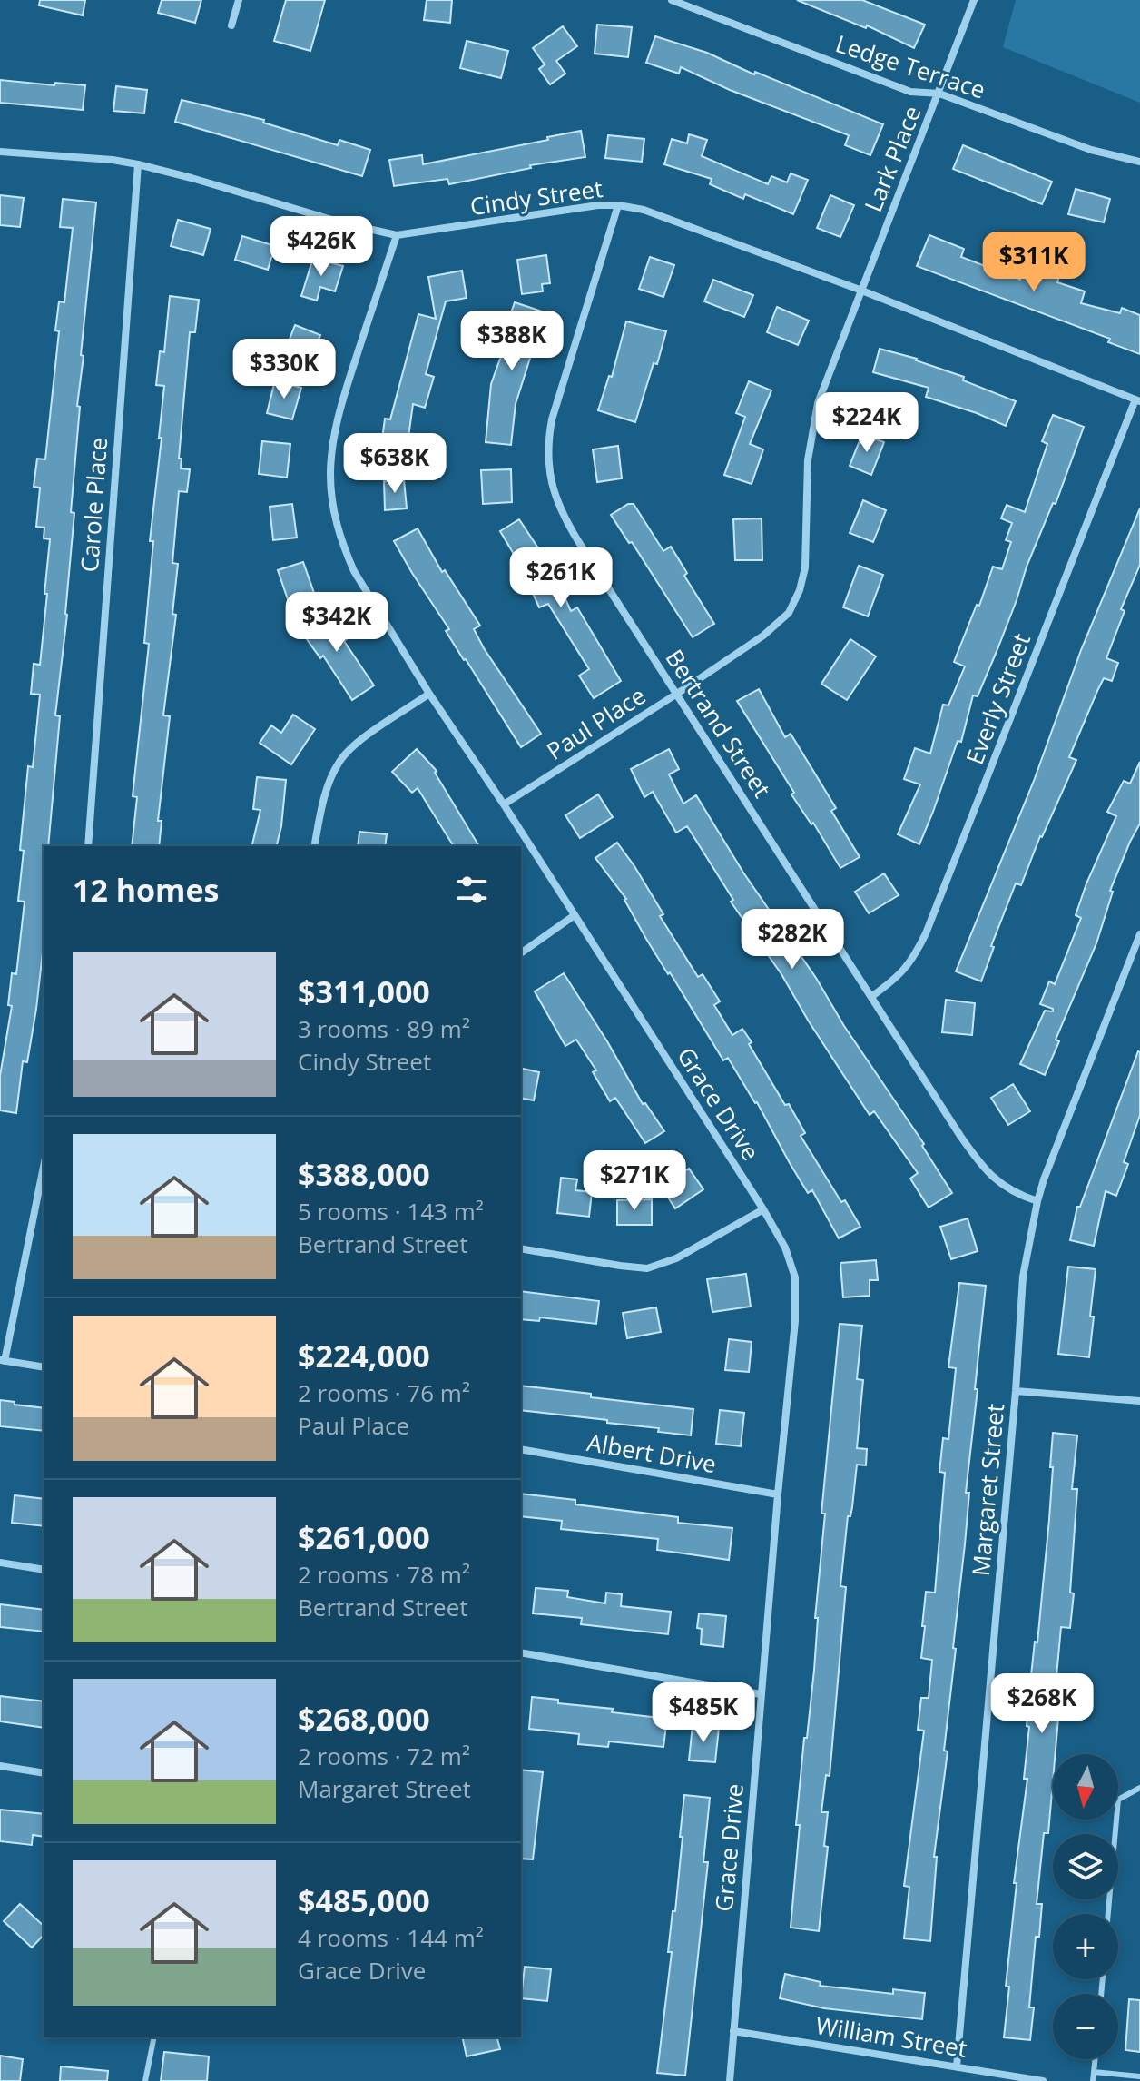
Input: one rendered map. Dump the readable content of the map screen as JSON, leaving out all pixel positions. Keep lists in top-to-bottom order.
{
  "streets": {
    "street": [
      "Ledge Terrace",
      "Lark Place",
      "Cindy Street",
      "Carole Place",
      "Everly Street",
      "Paul Place",
      "Bertrand Street",
      "Grace Drive",
      "Albert Drive",
      "Margaret Street",
      "William Street"
    ]
  },
  "crossings": [
    ["Ledge Terrace", "Lark Place"],
    ["Lark Place", "Cindy Street"],
    ["Lark Place", "Paul Place"],
    ["Cindy Street", "Carole Place"],
    ["Cindy Street", "Everly Street"],
    ["Cindy Street", "Paul Place"],
    ["Cindy Street", "Bertrand Street"],
    ["Cindy Street", "Grace Drive"],
    ["Everly Street", "Bertrand Street"],
    ["Paul Place", "Bertrand Street"],
    ["Paul Place", "Grace Drive"],
    ["Bertrand Street", "Margaret Street"],
    ["Grace Drive", "Albert Drive"],
    ["Grace Drive", "William Street"],
    ["Margaret Street", "William Street"]
  ],
  "north": "bottom",
  "page": {
    "price": [
      "$426K",
      "$311K",
      "$388K",
      "$330K",
      "$224K",
      "$638K",
      "$261K",
      "$342K",
      "$282K",
      "$271K",
      "$268K",
      "$485K"
    ],
    "heading": "12 homes",
    "list": [
      {
        "name": "$311,000",
        "note": "3 rooms · 89 m² · Cindy Street"
      },
      {
        "name": "$388,000",
        "note": "5 rooms · 143 m² · Bertrand Street"
      },
      {
        "name": "$224,000",
        "note": "2 rooms · 76 m² · Paul Place"
      },
      {
        "name": "$261,000",
        "note": "2 rooms · 78 m² · Bertrand Street"
      },
      {
        "name": "$268,000",
        "note": "2 rooms · 72 m² · Margaret Street"
      },
      {
        "name": "$485,000",
        "note": "4 rooms · 144 m² · Grace Drive"
      }
    ],
    "map_buttons": ["+", "−"]
  }
}
